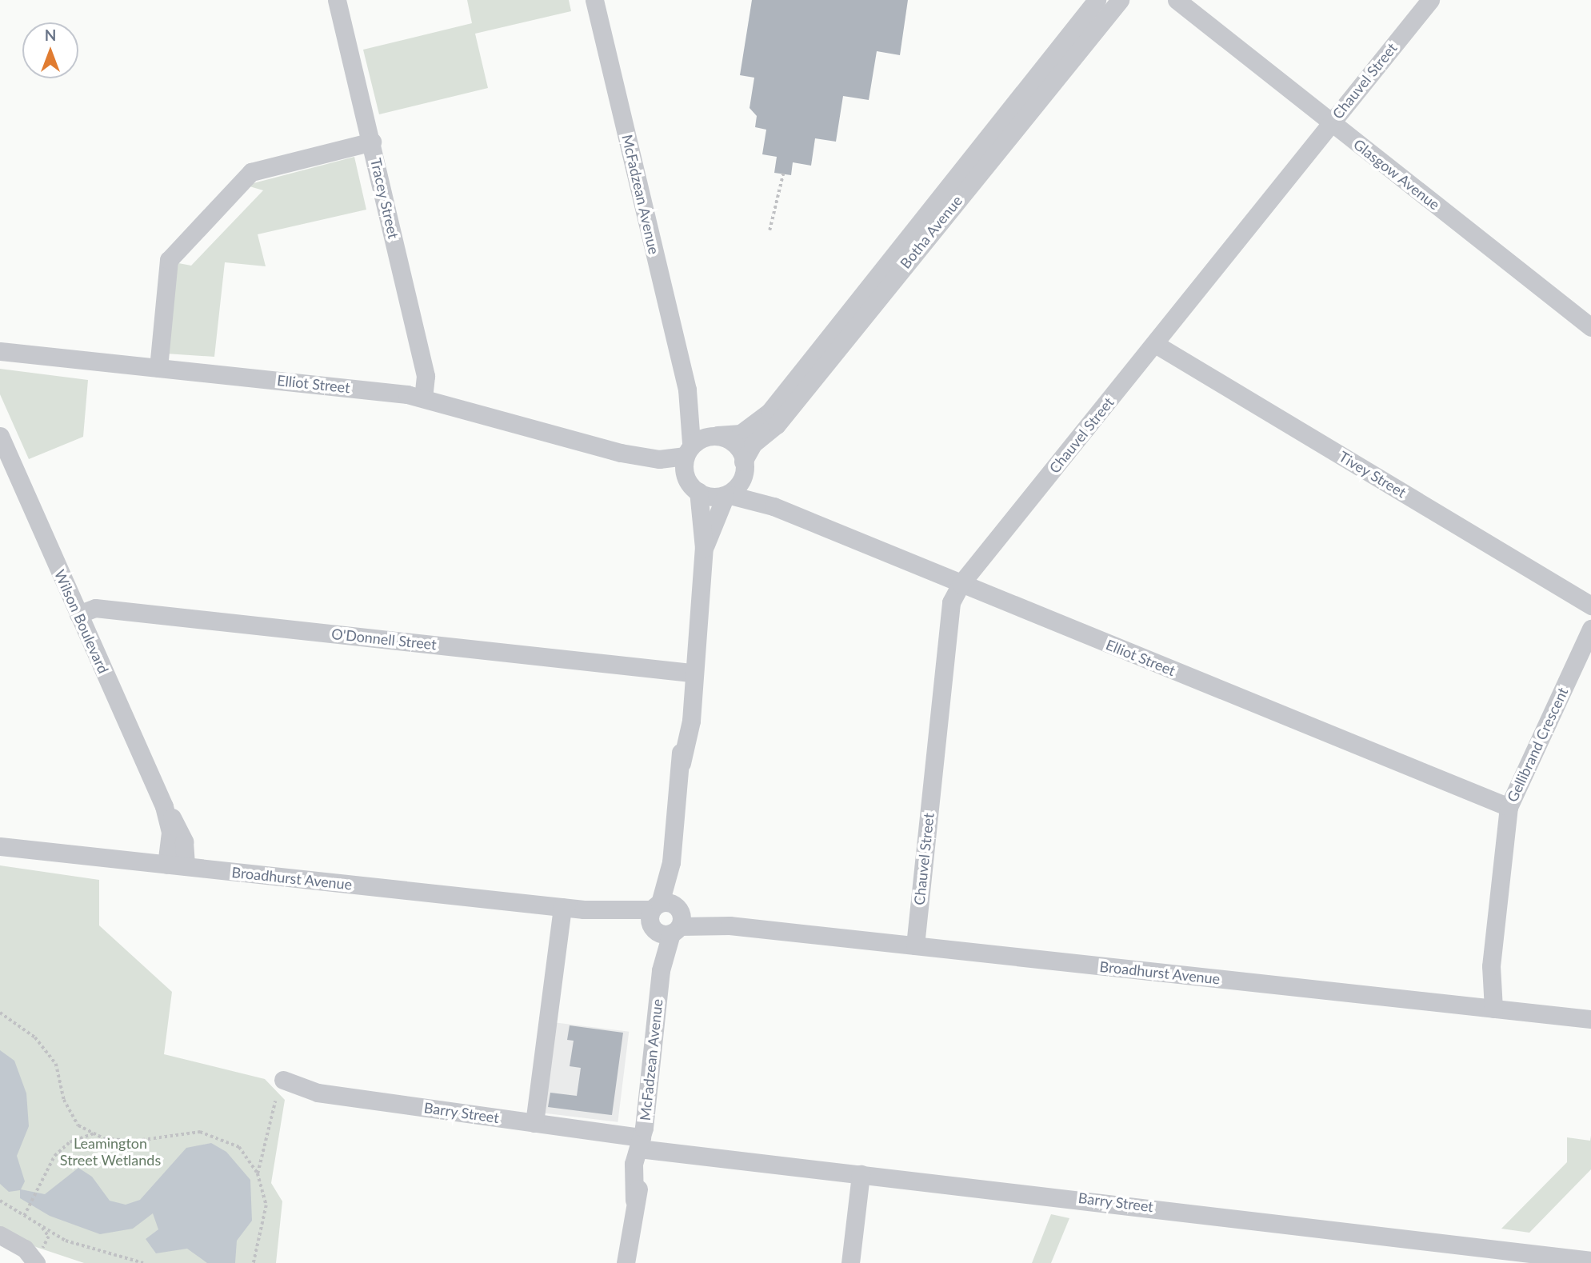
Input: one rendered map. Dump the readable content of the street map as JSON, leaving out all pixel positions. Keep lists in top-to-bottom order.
{
  "streets": {
    "street": [
      "Chauvel Street",
      "Glasgow Avenue",
      "McFadzean Avenue",
      "Tracey Street",
      "Botha Avenue",
      "Elliot Street",
      "Tivey Street",
      "Wilson Boulevard",
      "O'Donnell Street",
      "Gellibrand Crescent",
      "Broadhurst Avenue",
      "Barry Street"
    ]
  },
  "crossings": [
    ["Chauvel Street", "Glasgow Avenue"],
    ["Chauvel Street", "Elliot Street"],
    ["Chauvel Street", "Tivey Street"],
    ["Chauvel Street", "Broadhurst Avenue"],
    ["McFadzean Avenue", "Botha Avenue"],
    ["McFadzean Avenue", "Elliot Street"],
    ["McFadzean Avenue", "O'Donnell Street"],
    ["McFadzean Avenue", "Broadhurst Avenue"],
    ["McFadzean Avenue", "Barry Street"],
    ["Tracey Street", "Elliot Street"],
    ["Botha Avenue", "Elliot Street"],
    ["Elliot Street", "Gellibrand Crescent"],
    ["Wilson Boulevard", "O'Donnell Street"],
    ["Wilson Boulevard", "Broadhurst Avenue"],
    ["Gellibrand Crescent", "Broadhurst Avenue"]
  ],
  "parks": ["Leamington Street Wetlands"],
  "north": "top"
}
